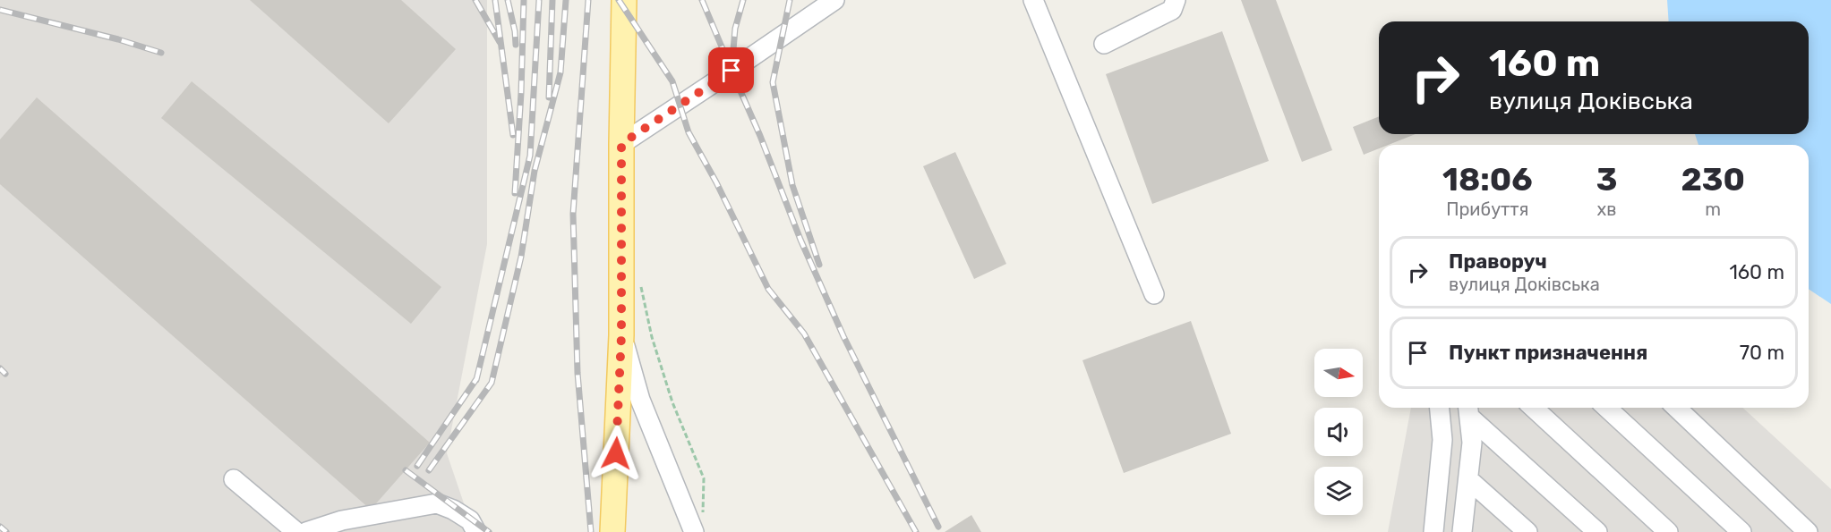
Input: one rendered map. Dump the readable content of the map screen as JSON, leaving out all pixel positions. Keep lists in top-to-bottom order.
{
  "north": "right",
  "page": {
    "turn": ["160 m", "вулиця Доківська"],
    "eta": [
      "18:06",
      "Прибуття",
      "3",
      "хв",
      "230",
      "m"
    ],
    "list": [
      {
        "name": "Праворуч",
        "note": "вулиця Доківська",
        "value": "160 m"
      },
      {
        "name": "Пункт призначення",
        "value": "70 m"
      }
    ]
  }
}
